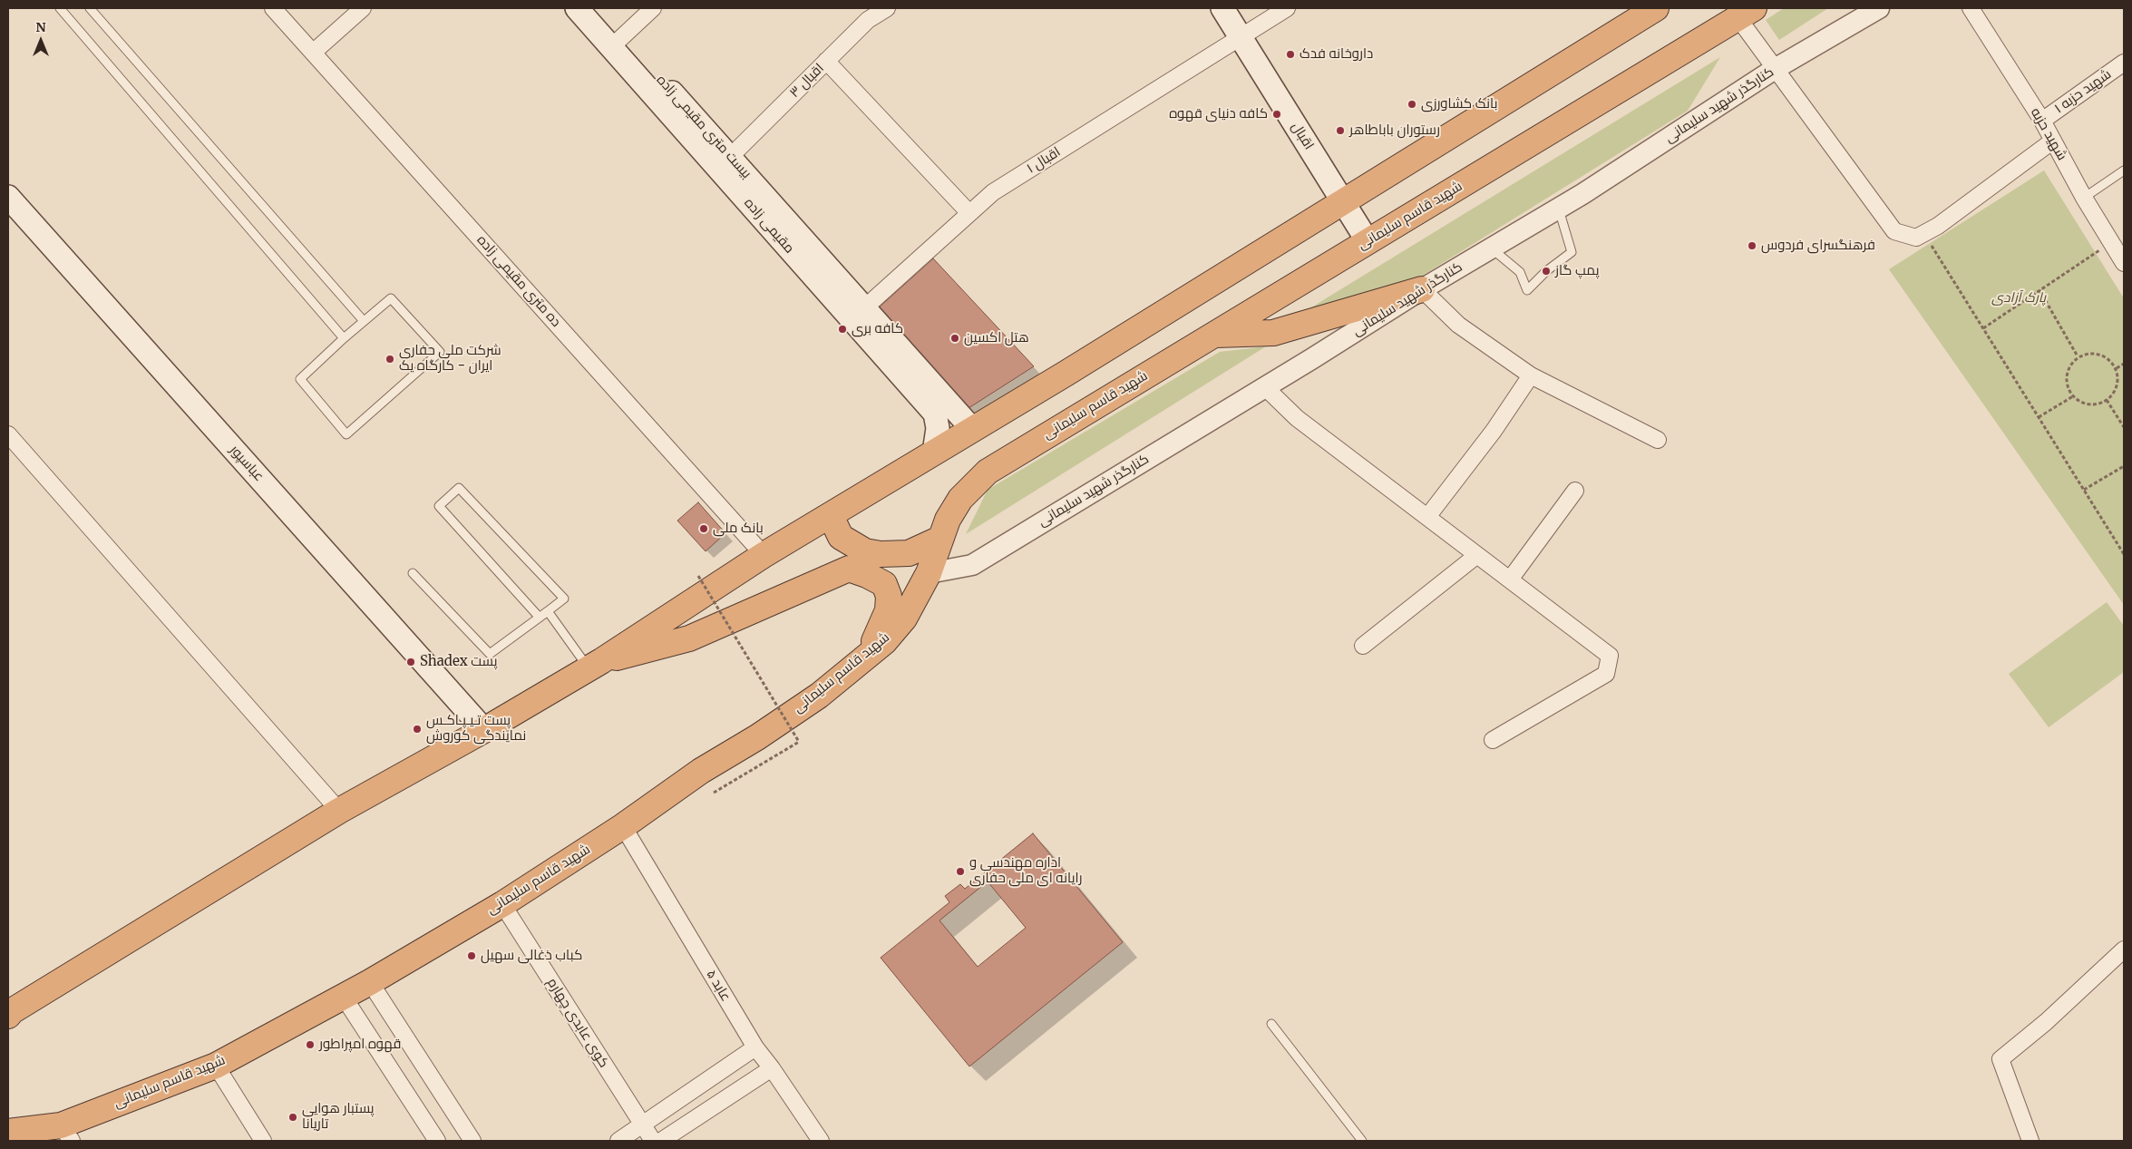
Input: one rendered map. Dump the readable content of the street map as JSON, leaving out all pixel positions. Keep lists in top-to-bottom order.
{
  "streets": {
    "highway": ["شهید قاسم سلیمانی"],
    "main road": ["بیست متری مقیمی زاده", "اقبال", "عباسپور"],
    "street": [
      "اقبال ۳",
      "شهید حزبه ۱",
      "کنارگذر شهید سلیمانی",
      "شهید حزبه",
      "اقبال ۱",
      "ده متری مقیمی زاده",
      "عابد ۵",
      "کوی عابدی چهارم"
    ]
  },
  "crossings": [
    ["اقبال ۳", "بیست متری مقیمی زاده"],
    ["شهید حزبه ۱", "شهید حزبه"],
    ["کنارگذر شهید سلیمانی", "شهید قاسم سلیمانی"],
    ["بیست متری مقیمی زاده", "اقبال ۱"],
    ["اقبال", "اقبال ۱"],
    ["اقبال", "شهید قاسم سلیمانی"],
    ["شهید قاسم سلیمانی", "عابد ۵"],
    ["شهید قاسم سلیمانی", "کوی عابدی چهارم"]
  ],
  "parks": ["پارک آزادی"],
  "places": [
    "داروخانه فدک",
    "بانک کشاورزی",
    "کافه دنیای قهوه",
    "رستوران باباطاهر",
    "فرهنگسرای فردوس",
    "پمپ گاز",
    "کافه بری",
    "هتل اکسین",
    "شرکت ملی حفاری ایران - کارگاه یک",
    "بانک ملی",
    "Shadex پست",
    "پست تـیـپـاکـس نمایندگی کوروش",
    "اداره مهندسی و رایانه ای ملی حفاری",
    "کباب ذغالی سهیل",
    "قهوه امپراطور",
    "پستبار هوایی تاریانا"
  ],
  "north": "top"
}
